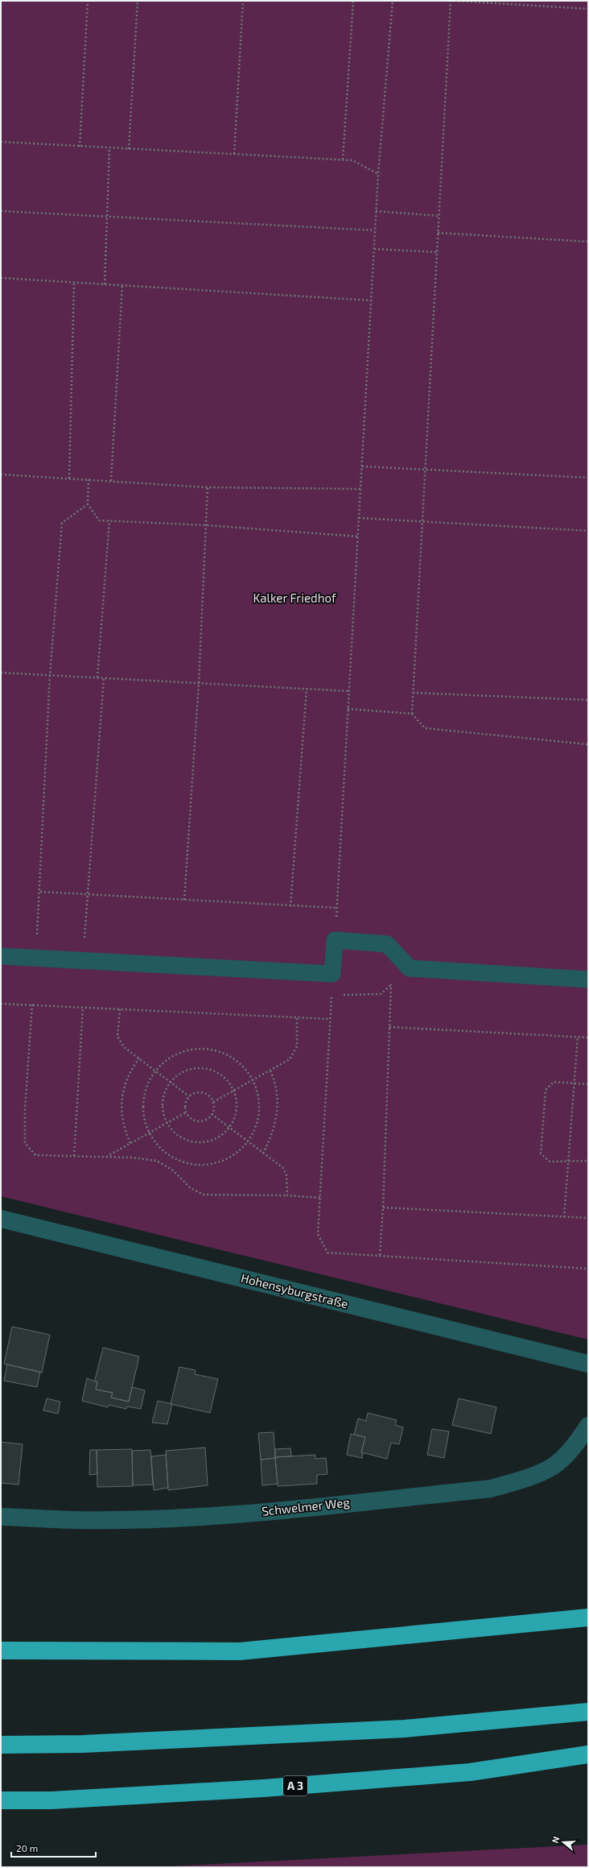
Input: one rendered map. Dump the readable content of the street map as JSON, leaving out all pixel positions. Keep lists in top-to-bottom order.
{
  "streets": {
    "highway": ["A 3"],
    "street": ["Hohensyburgstraße", "Schwelmer Weg"]
  },
  "parks": ["Kalker Friedhof"],
  "scale_bar": "20 m",
  "north": "left"
}
